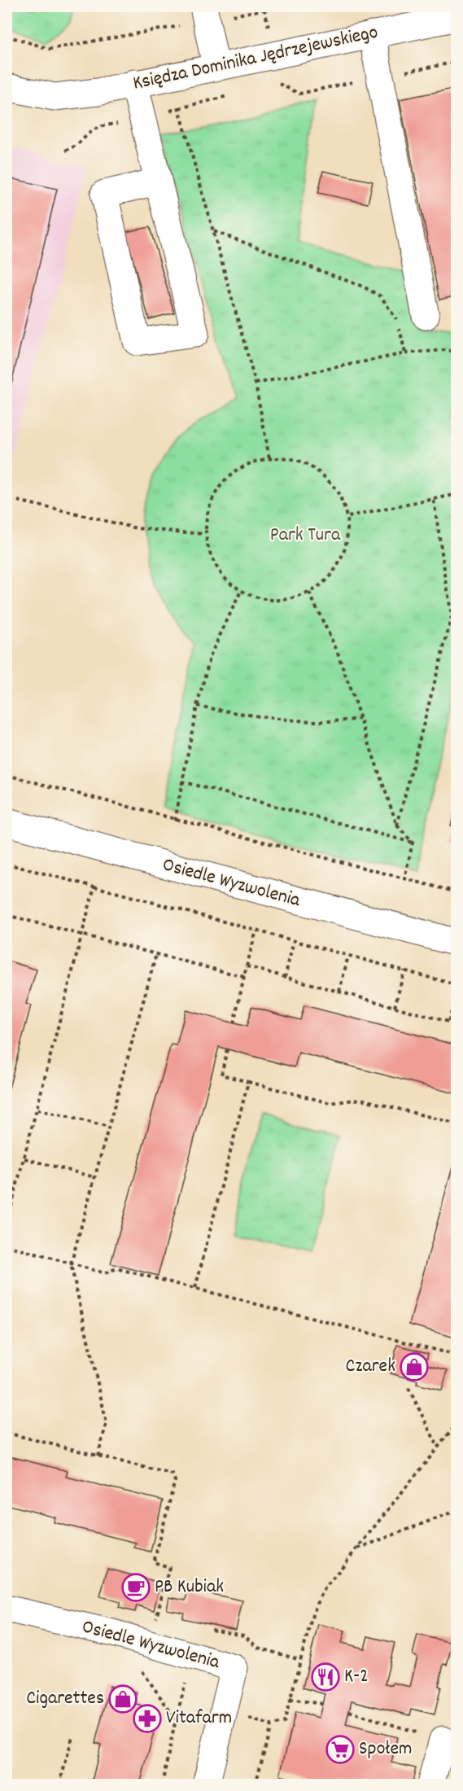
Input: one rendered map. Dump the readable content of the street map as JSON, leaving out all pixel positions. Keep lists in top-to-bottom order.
{
  "streets": {
    "street": ["Księdza Dominika Jędrzejewskiego", "Osiedle Wyzwolenia"]
  },
  "parks": ["Park Tura"],
  "places": {
    "shop": ["Czarek", "Cigarettes"],
    "cafe": ["PB Kubiak"],
    "restaurant": ["K-2"],
    "pharmacy": ["Vitafarm"],
    "supermarket": ["Społem"]
  }
}
